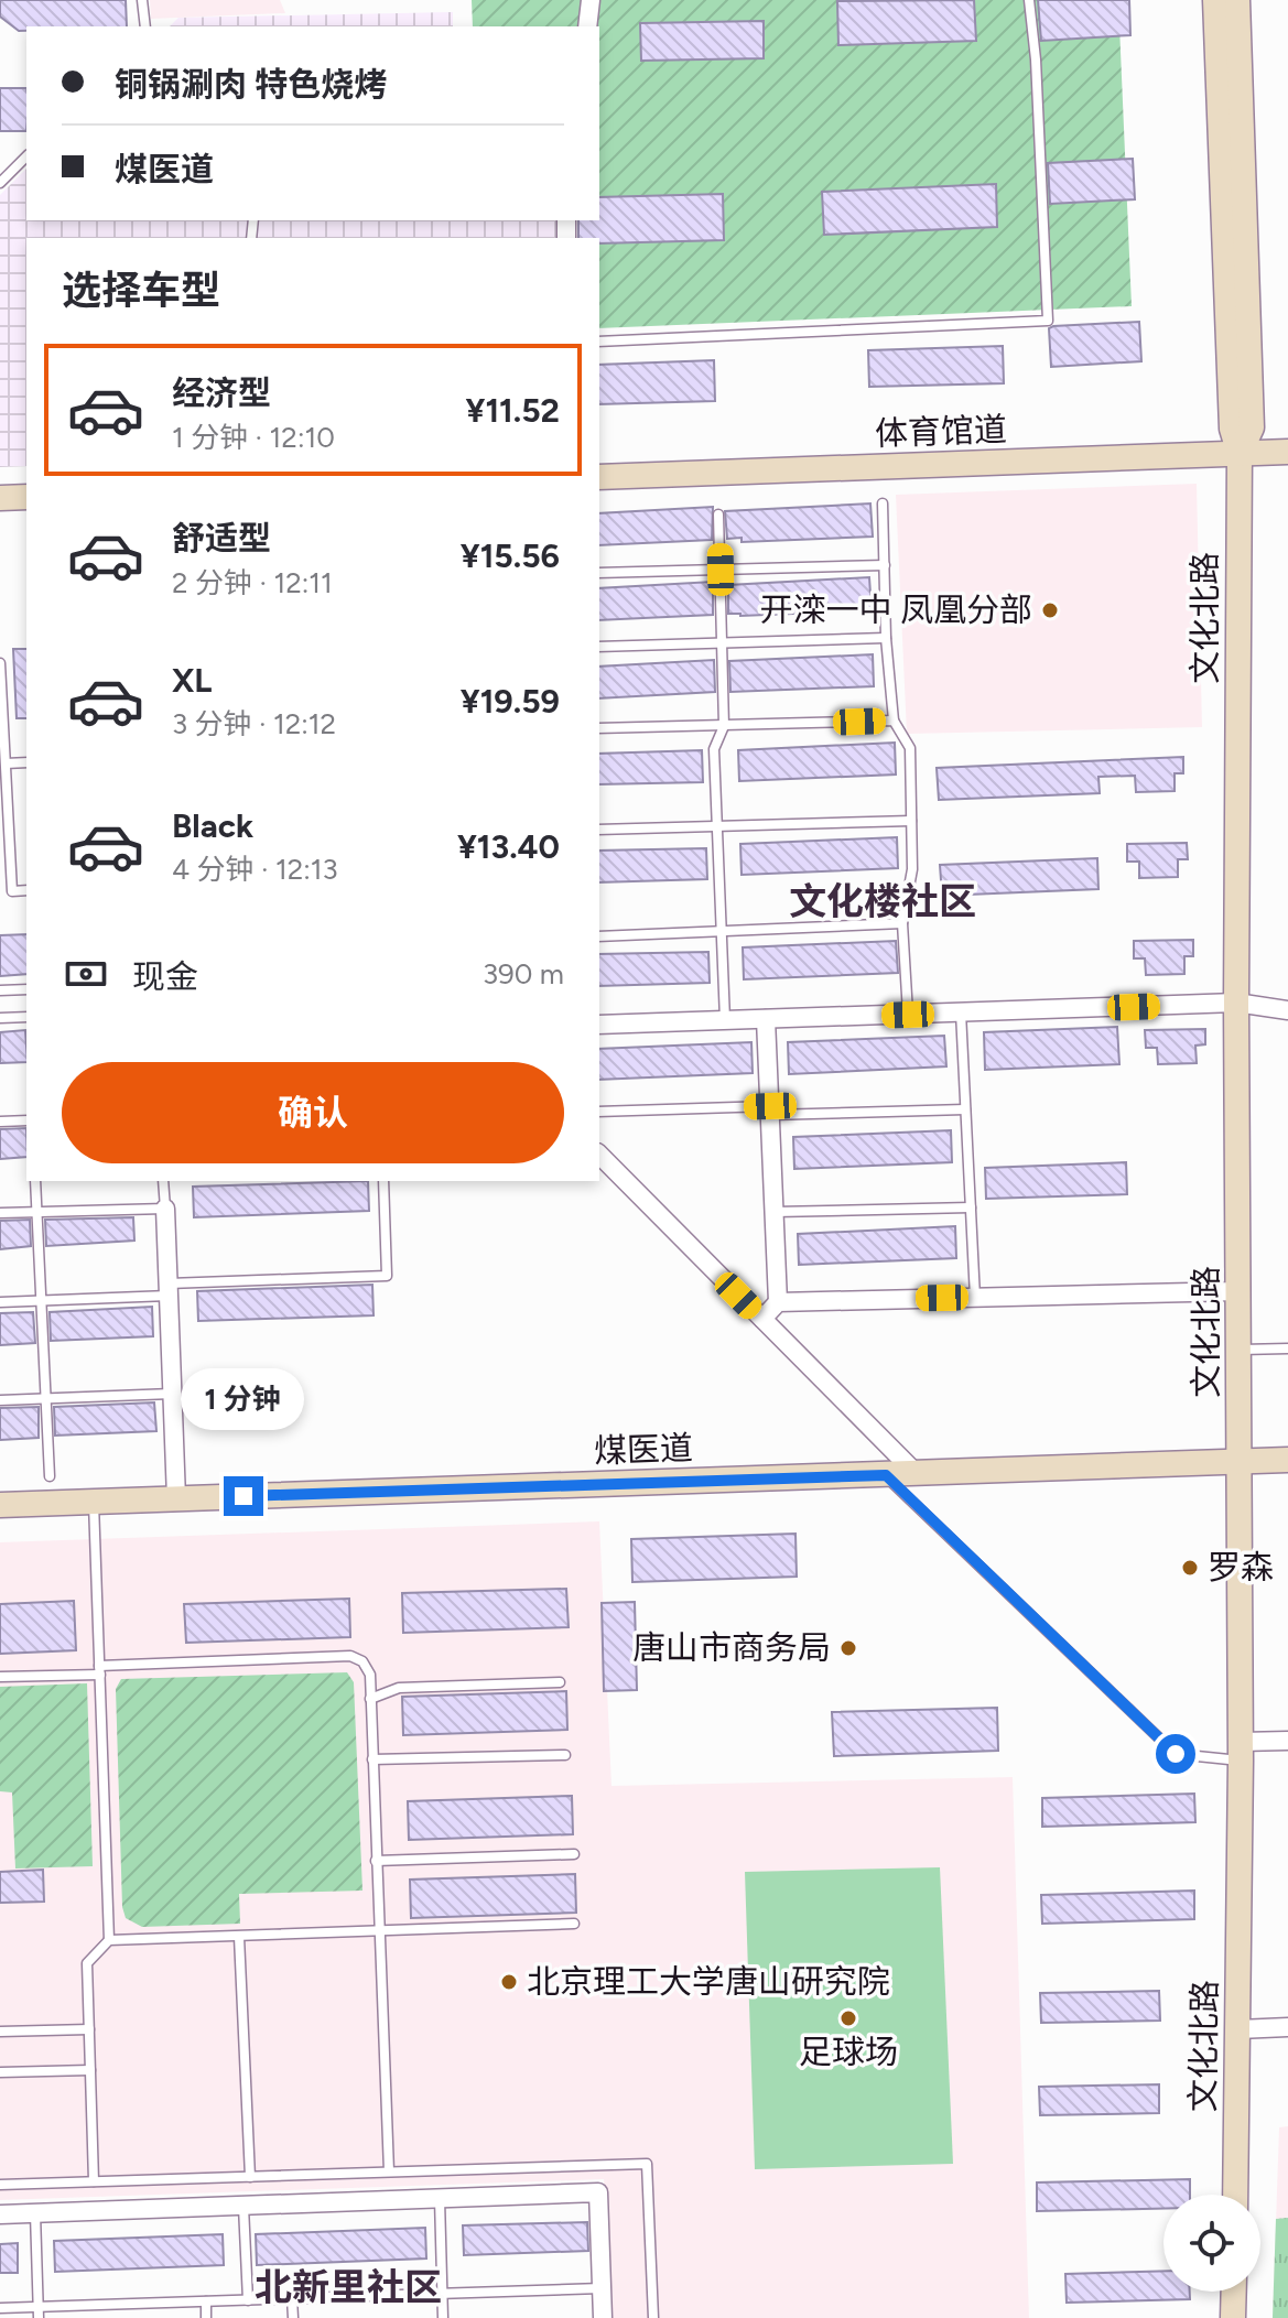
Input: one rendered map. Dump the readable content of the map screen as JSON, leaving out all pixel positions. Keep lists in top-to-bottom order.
{
  "streets": {
    "street": ["体育馆道", "文化北路", "煤医道"]
  },
  "crossings": [
    ["体育馆道", "文化北路"],
    ["文化北路", "煤医道"]
  ],
  "districts": ["文化楼社区", "北新里社区"],
  "places": [
    "开滦一中 凤凰分部",
    "罗森",
    "唐山市商务局",
    "北京理工大学唐山研究院",
    "足球场"
  ],
  "page": {
    "banner": ["铜锅涮肉 特色烧烤", "煤医道"],
    "heading": "选择车型",
    "list": [
      {
        "name": "经济型",
        "note": "1 分钟 · 12:10",
        "value": "¥11.52"
      },
      {
        "name": "舒适型",
        "note": "2 分钟 · 12:11",
        "value": "¥15.56"
      },
      {
        "name": "XL",
        "note": "3 分钟 · 12:12",
        "value": "¥19.59"
      },
      {
        "name": "Black",
        "note": "4 分钟 · 12:13",
        "value": "¥13.40"
      }
    ],
    "pay": ["现金", "390 m"],
    "buttons": "确认",
    "bubble": "1 分钟"
  }
}
